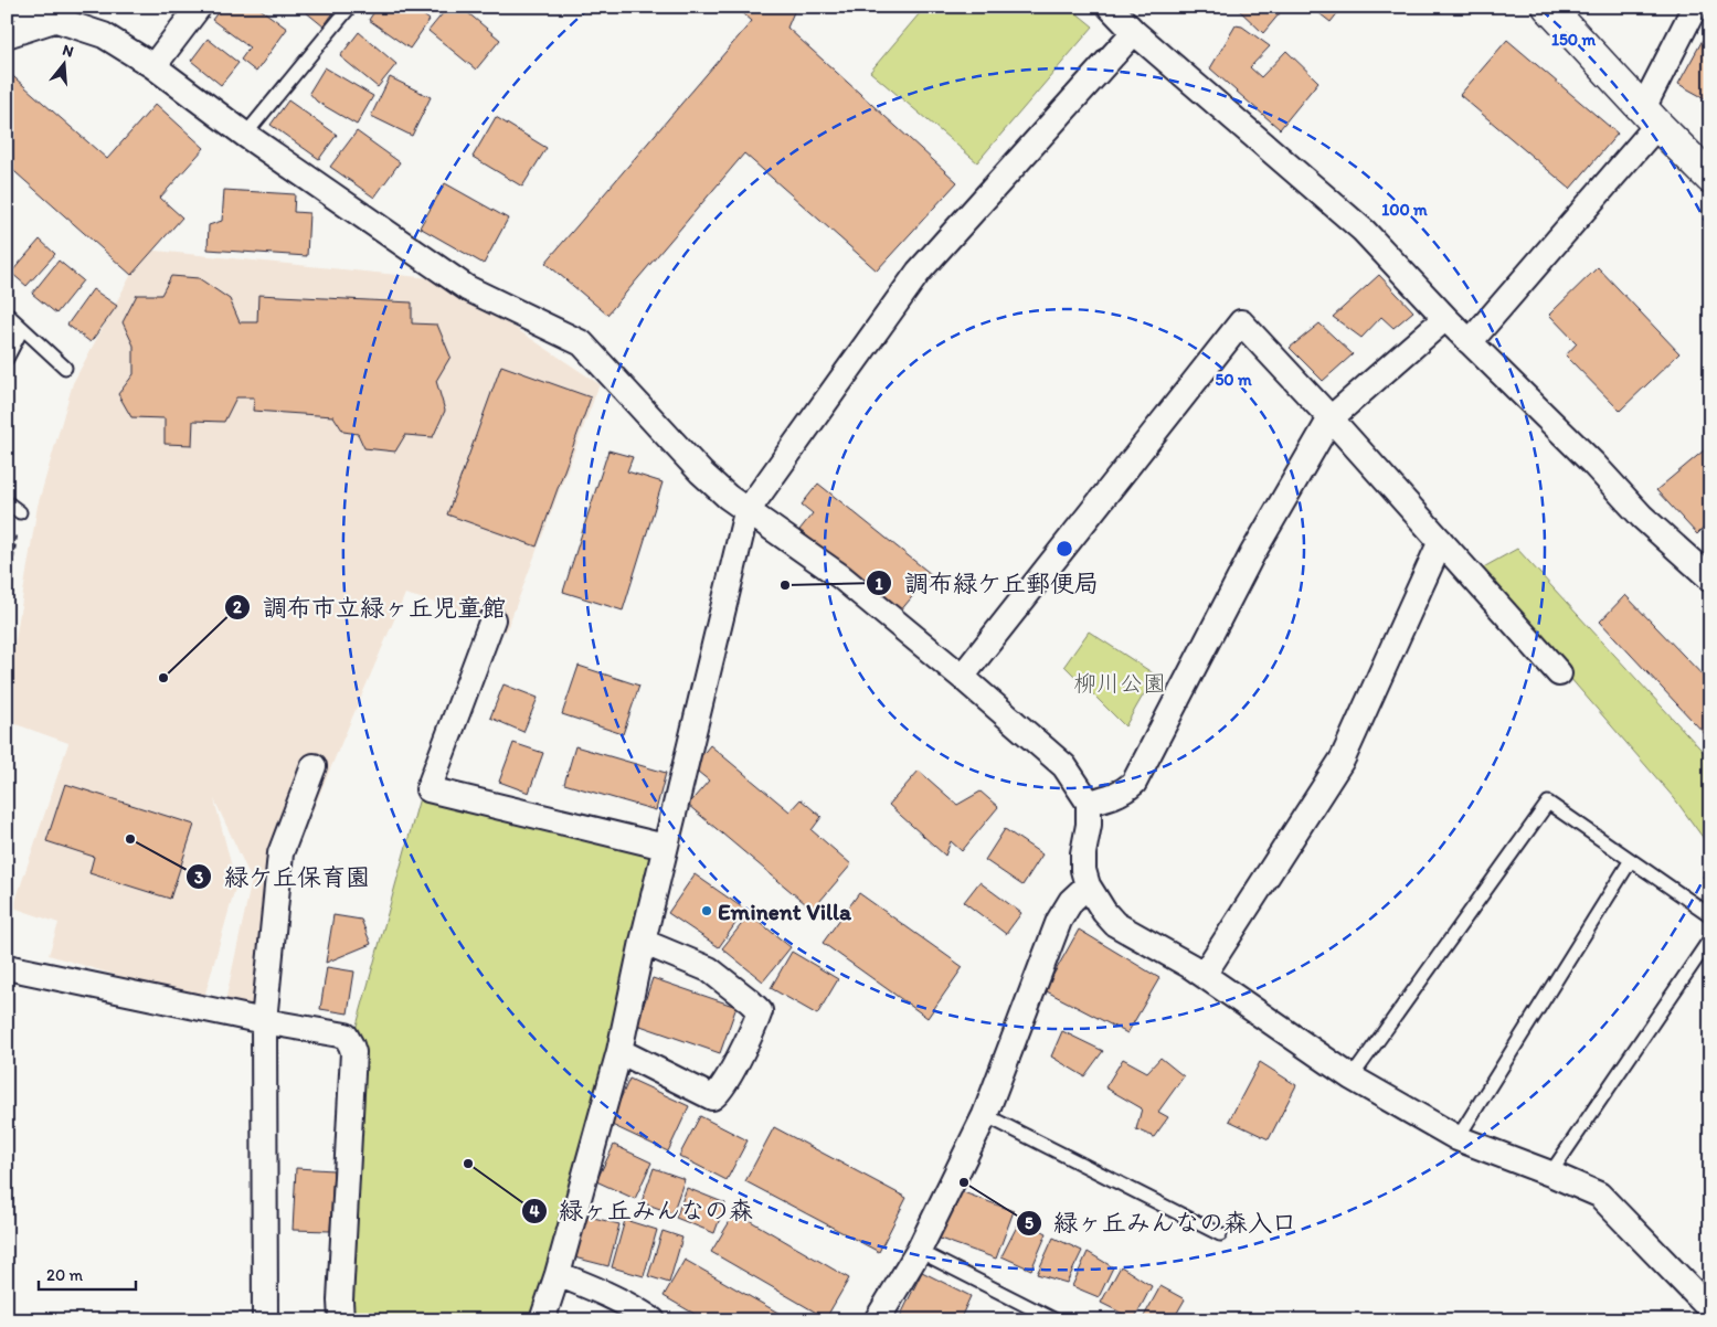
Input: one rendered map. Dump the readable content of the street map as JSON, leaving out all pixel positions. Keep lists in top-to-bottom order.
{
  "parks": ["柳川公園"],
  "places": [
    "調布緑ケ丘郵便局",
    "調布市立緑ヶ丘児童館",
    "緑ケ丘保育園",
    "Eminent Villa",
    "緑ヶ丘みんなの森",
    "緑ヶ丘みんなの森入口"
  ],
  "scale_bar": "20 m",
  "north": "top",
  "rings": ["150 m", "100 m", "50 m"]
}
